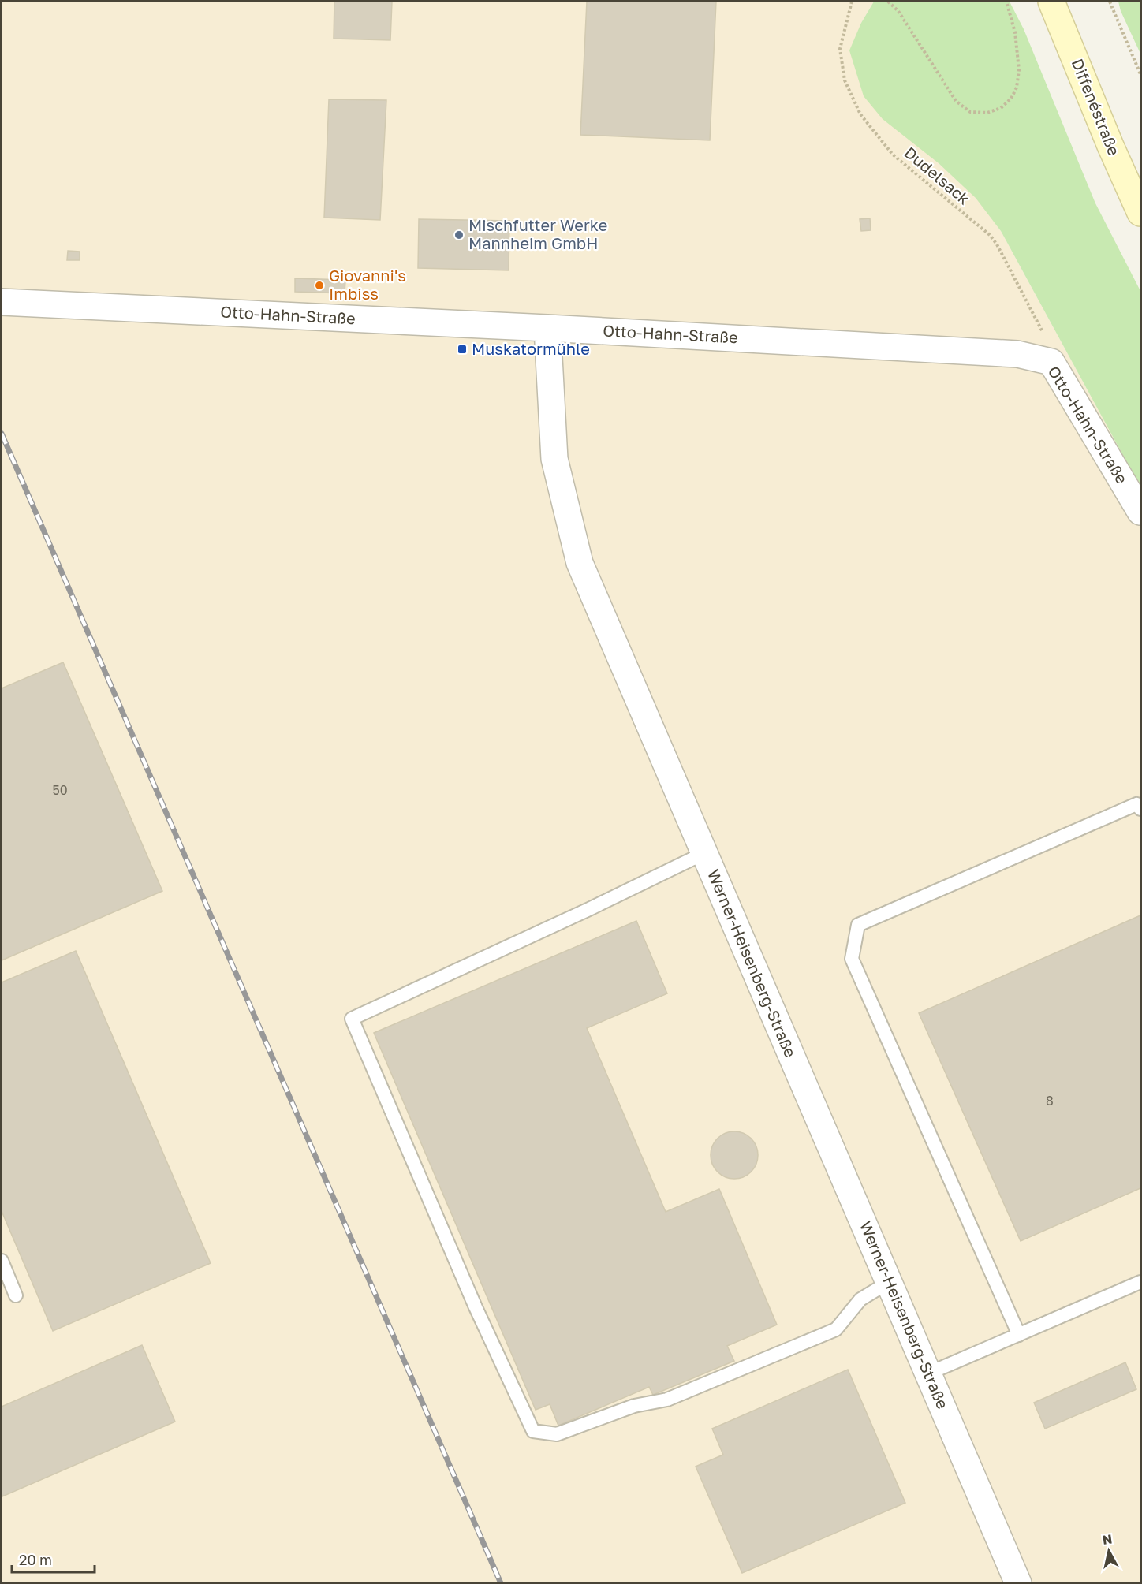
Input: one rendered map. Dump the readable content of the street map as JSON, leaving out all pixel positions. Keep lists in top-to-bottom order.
{
  "streets": {
    "main road": ["Diffenéstraße"],
    "street": ["Otto-Hahn-Straße", "Werner-Heisenberg-Straße"],
    "path": ["Dudelsack"]
  },
  "crossings": [
    ["Dudelsack", "Otto-Hahn-Straße"],
    ["Otto-Hahn-Straße", "Werner-Heisenberg-Straße"]
  ],
  "places": {
    "other": ["Mischfutter Werke Mannheim GmbH", "Giovanni's Imbiss"],
    "transit": ["Muskatormühle"]
  },
  "house_numbers": ["50", "8"],
  "scale_bar": "20 m",
  "north": "top"
}
